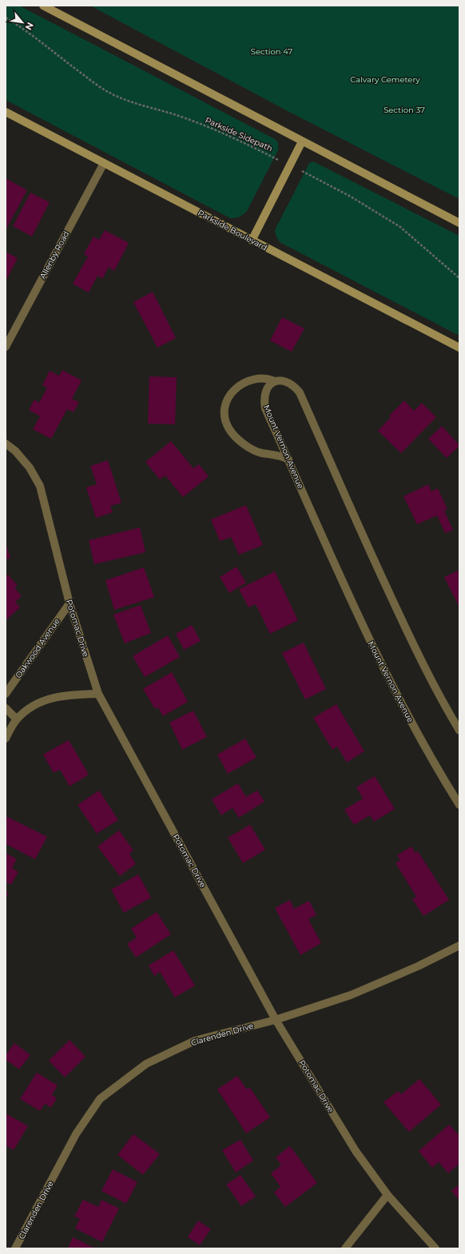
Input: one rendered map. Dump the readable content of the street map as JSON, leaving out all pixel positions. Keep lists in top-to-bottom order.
{
  "streets": {
    "street": [
      "Parkside Boulevard",
      "Allenby Road",
      "Mount Vernon Avenue",
      "Potomac Drive",
      "Oakwood Avenue",
      "Clarenden Drive"
    ],
    "path": ["Parkside Sidepath"]
  },
  "crossings": [
    ["Parkside Boulevard", "Allenby Road"],
    ["Potomac Drive", "Oakwood Avenue"],
    ["Potomac Drive", "Clarenden Drive"]
  ],
  "parks": ["Section 47", "Calvary Cemetery", "Section 37"],
  "north": "bottom right"
}
